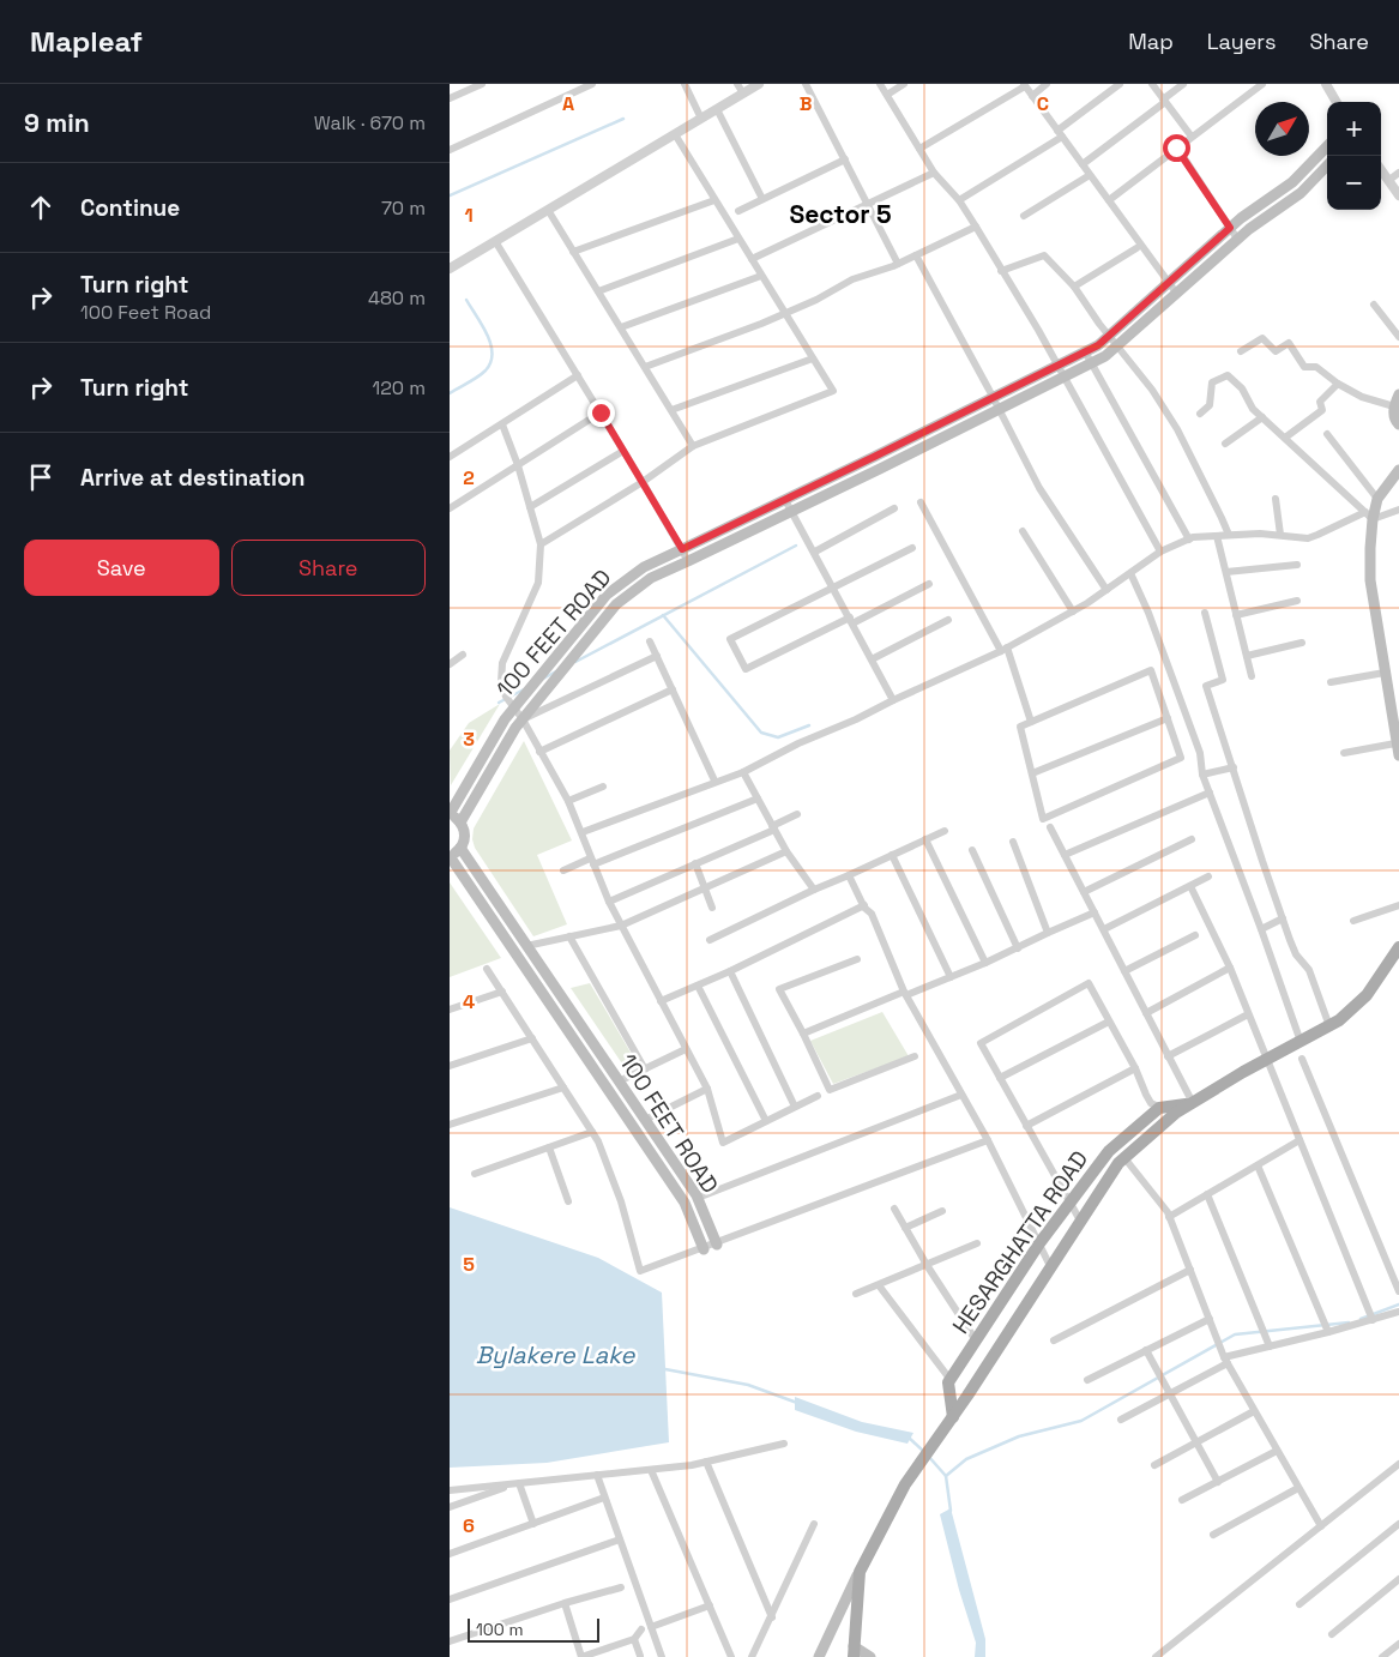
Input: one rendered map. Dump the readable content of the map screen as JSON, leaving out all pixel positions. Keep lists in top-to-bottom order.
{
  "streets": {
    "main road": ["100 FEET ROAD", "HESARGHATTA ROAD"]
  },
  "districts": ["Sector 5"],
  "water": ["Bylakere Lake"],
  "scale_bar": "100 m",
  "north": "top right",
  "page": {
    "header": "Mapleaf",
    "nav": ["Map", "Layers", "Share"],
    "heading": ["9 min", "Walk · 670 m"],
    "map_buttons": ["+", "−"],
    "list": [
      ["Continue", "70 m"],
      ["Turn right", "100 Feet Road", "480 m"],
      ["Turn right", "120 m"],
      "Arrive at destination"
    ],
    "buttons": ["Save", "Share"],
    "scale": "100 m"
  },
  "grid": {
    "columns": ["A", "B", "C"],
    "rows": [
      "1",
      "2",
      "3",
      "4",
      "5",
      "6"
    ]
  }
}
